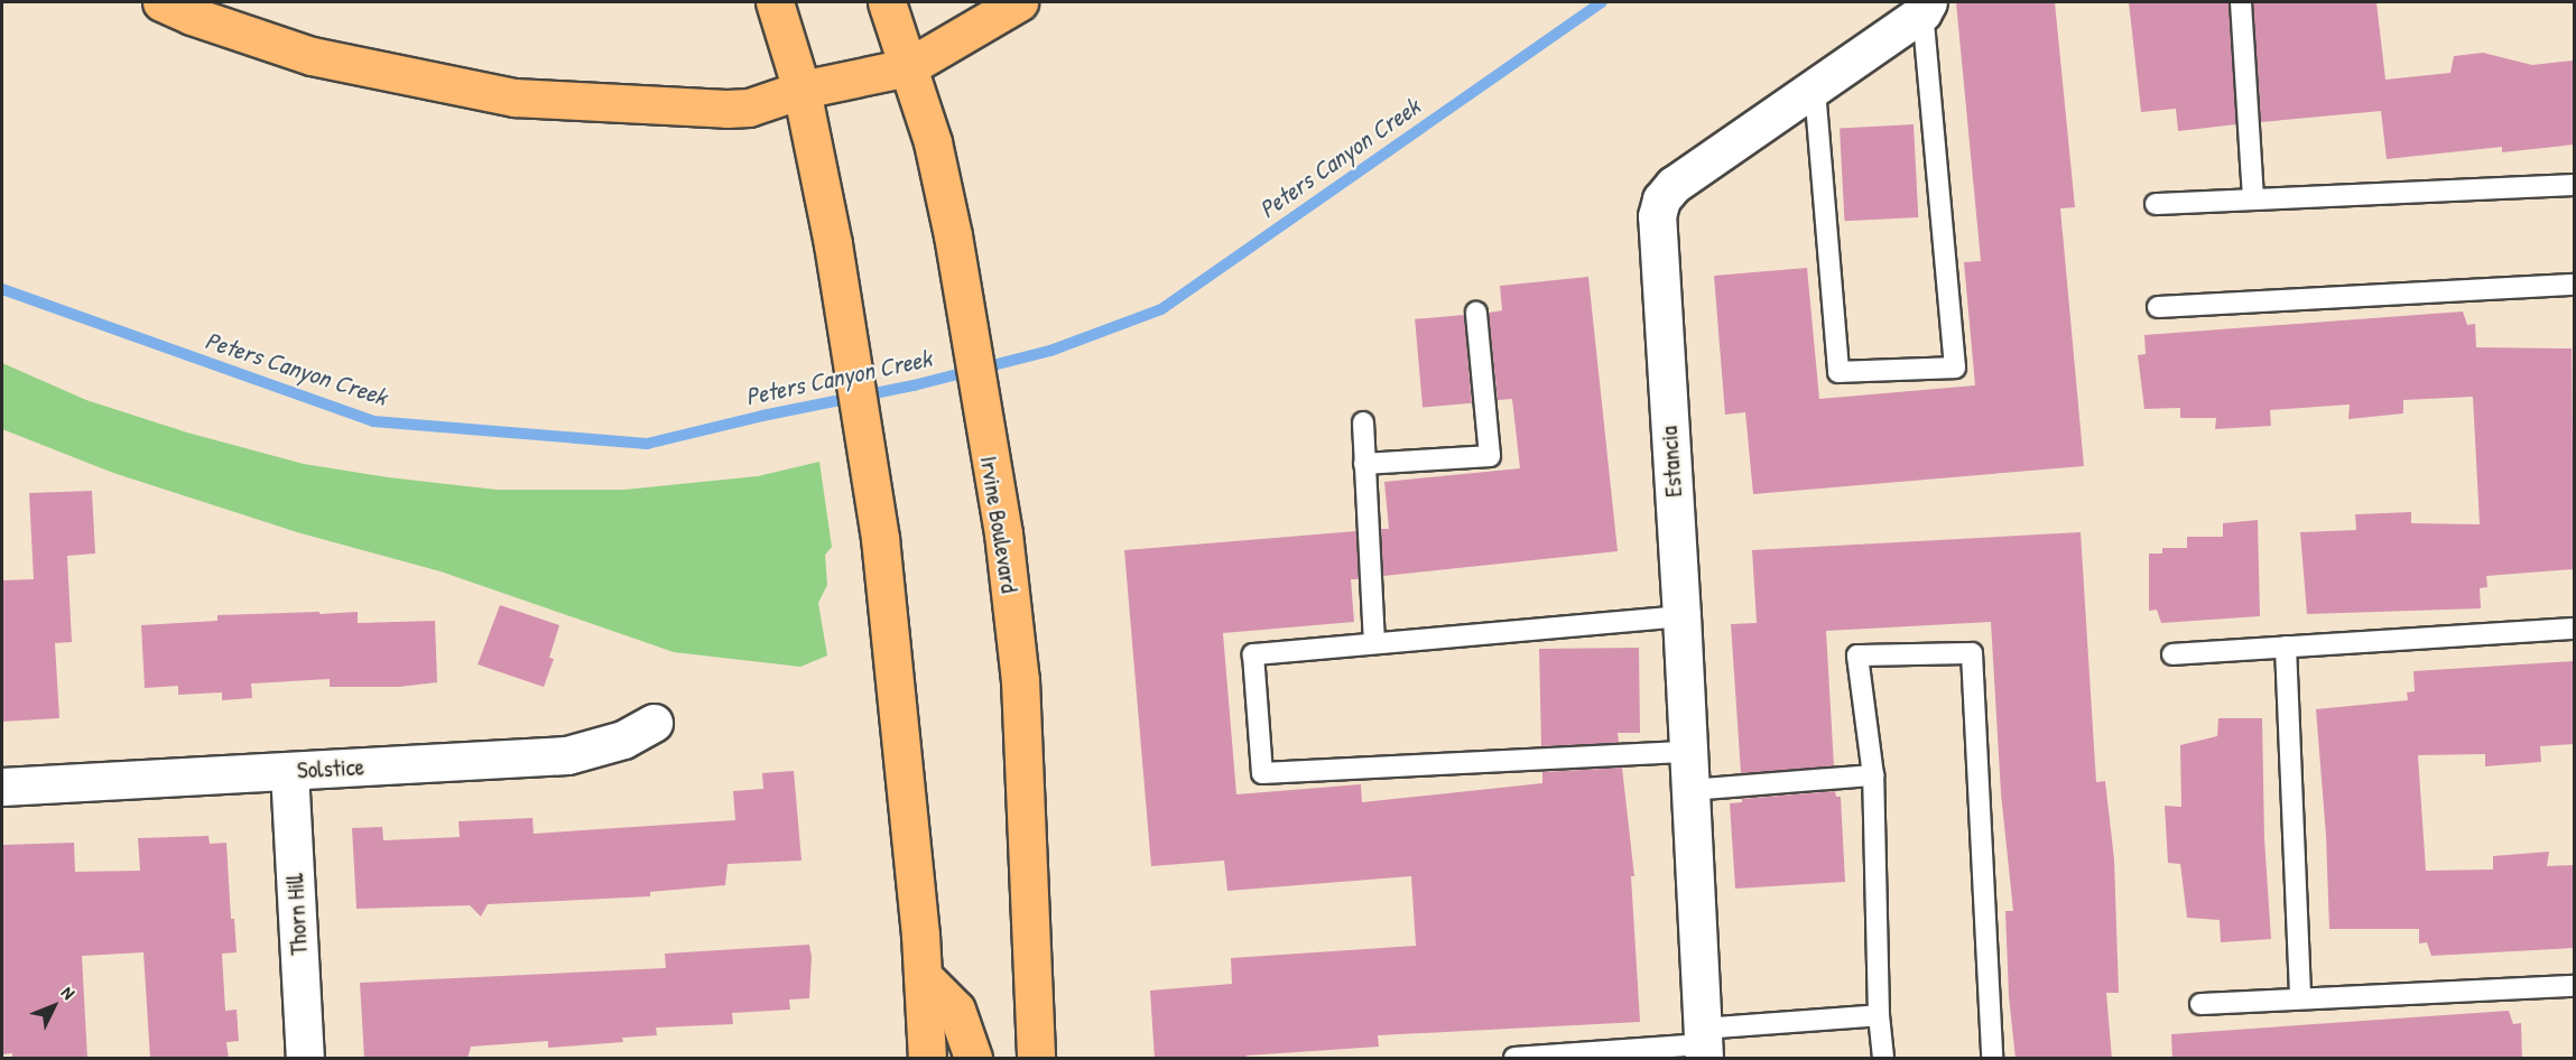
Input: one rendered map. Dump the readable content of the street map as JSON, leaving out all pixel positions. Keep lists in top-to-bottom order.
{
  "streets": {
    "main road": ["Irvine Boulevard"],
    "street": ["Estancia", "Solstice", "Thorn Hill"]
  },
  "crossings": [
    ["Solstice", "Thorn Hill"]
  ],
  "water": ["Peters Canyon Creek"],
  "north": "top right"
}
